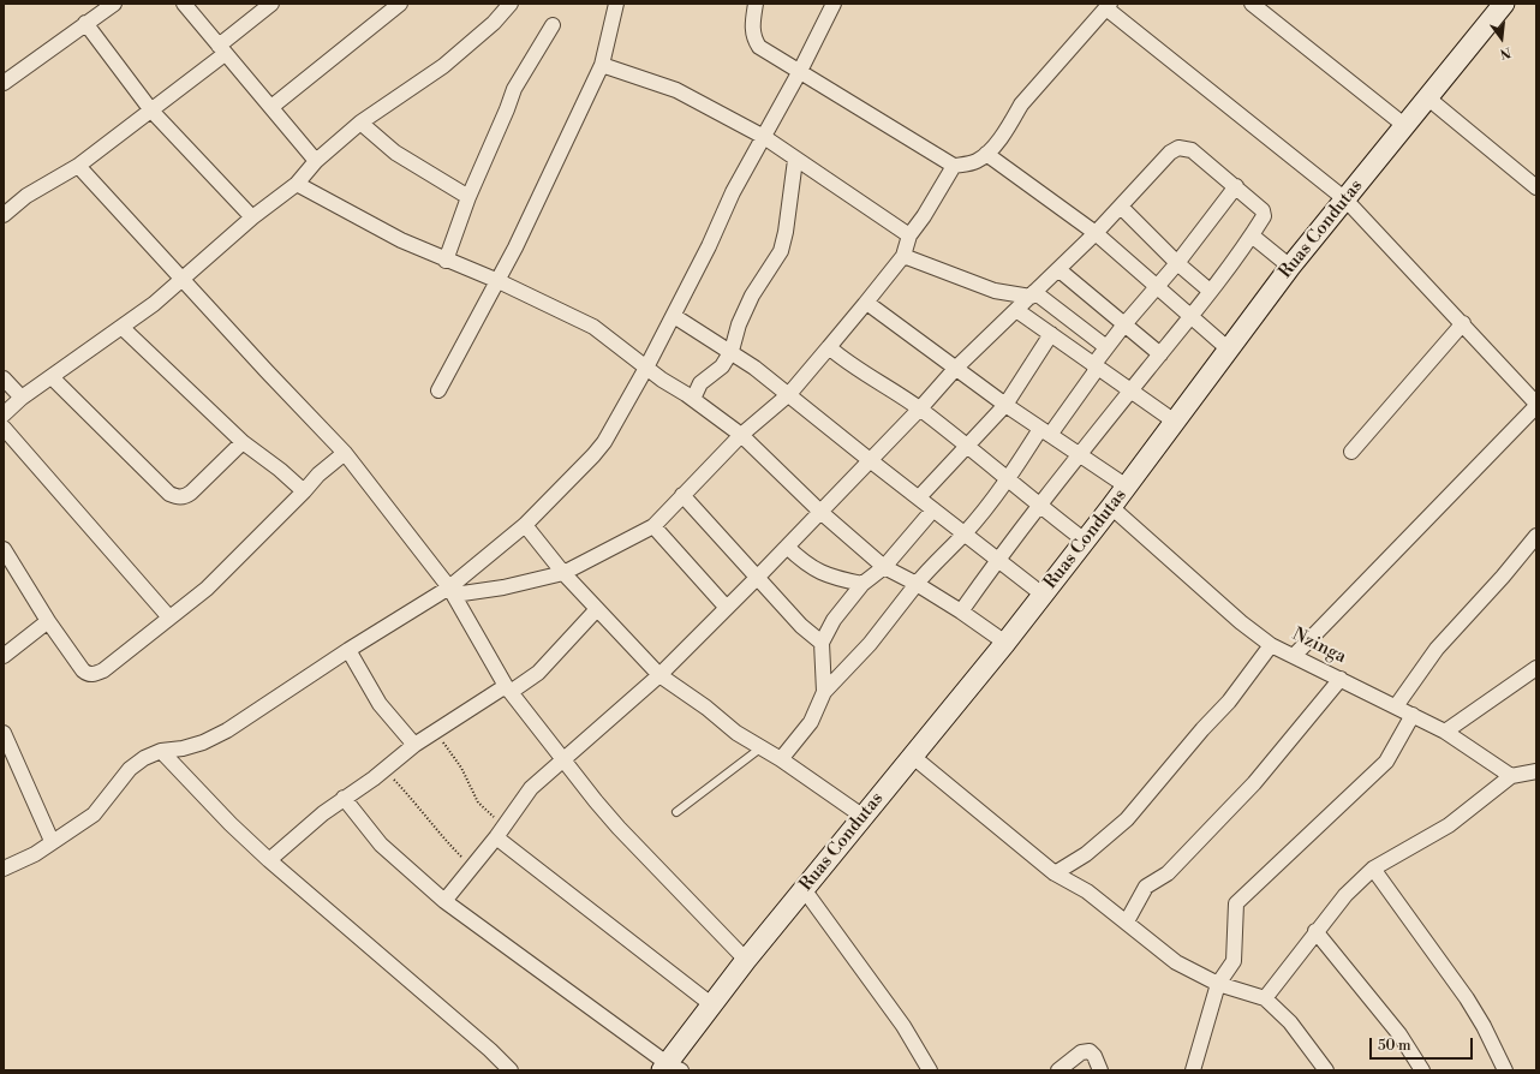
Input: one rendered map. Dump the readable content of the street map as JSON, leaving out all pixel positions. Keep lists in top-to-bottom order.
{
  "streets": {
    "street": ["Ruas Condutas", "Nzinga"]
  },
  "crossings": [
    ["Ruas Condutas", "Nzinga"]
  ],
  "scale_bar": "50 m",
  "north": "bottom"
}
